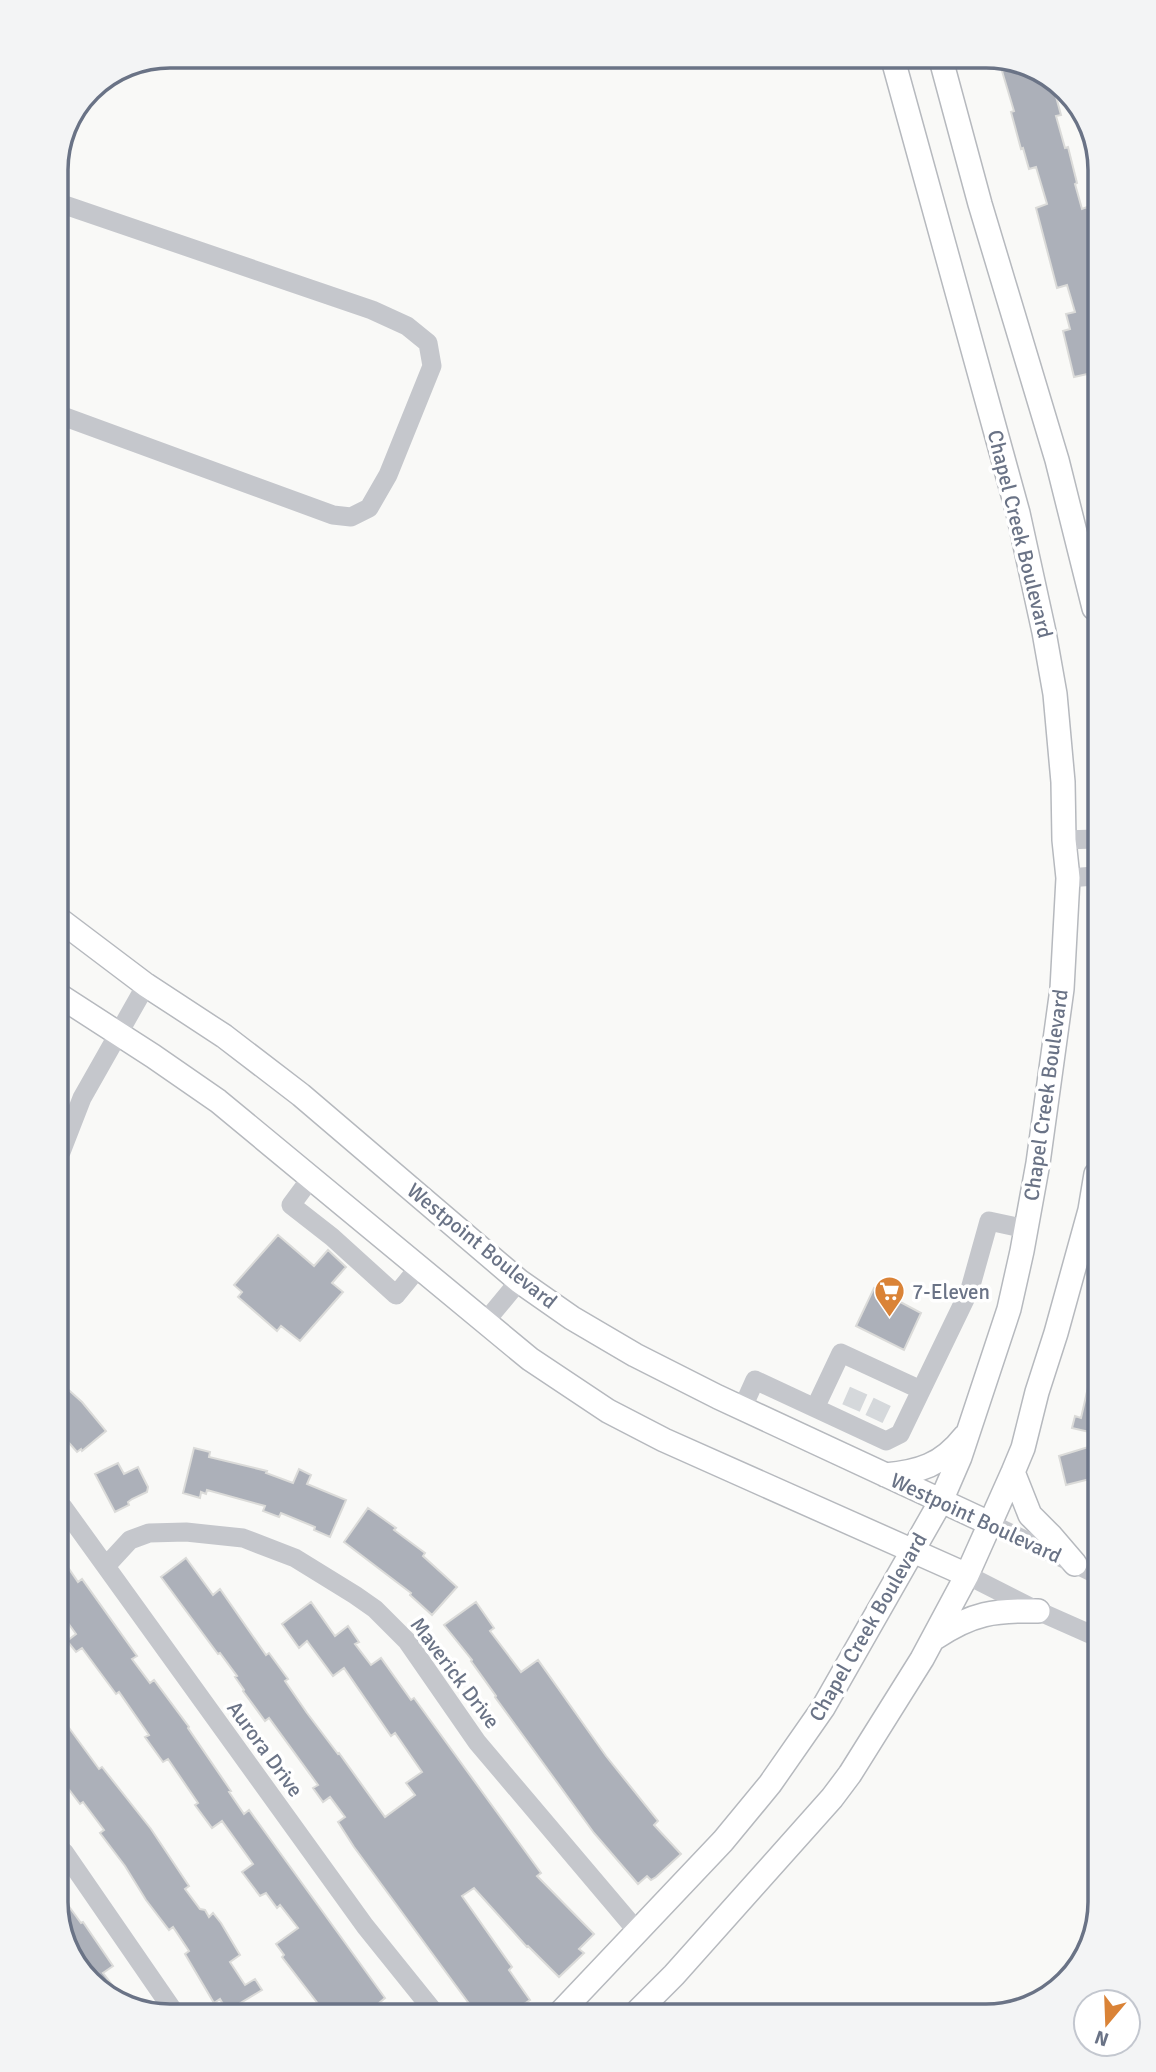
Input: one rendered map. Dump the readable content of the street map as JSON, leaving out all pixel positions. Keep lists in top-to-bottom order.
{
  "streets": {
    "main road": ["Chapel Creek Boulevard", "Westpoint Boulevard"],
    "street": ["Maverick Drive", "Aurora Drive"]
  },
  "crossings": [
    ["Chapel Creek Boulevard", "Westpoint Boulevard"],
    ["Chapel Creek Boulevard", "Maverick Drive"],
    ["Maverick Drive", "Aurora Drive"]
  ],
  "places": {
    "supermarket": ["7-Eleven"]
  },
  "north": "bottom"
}
